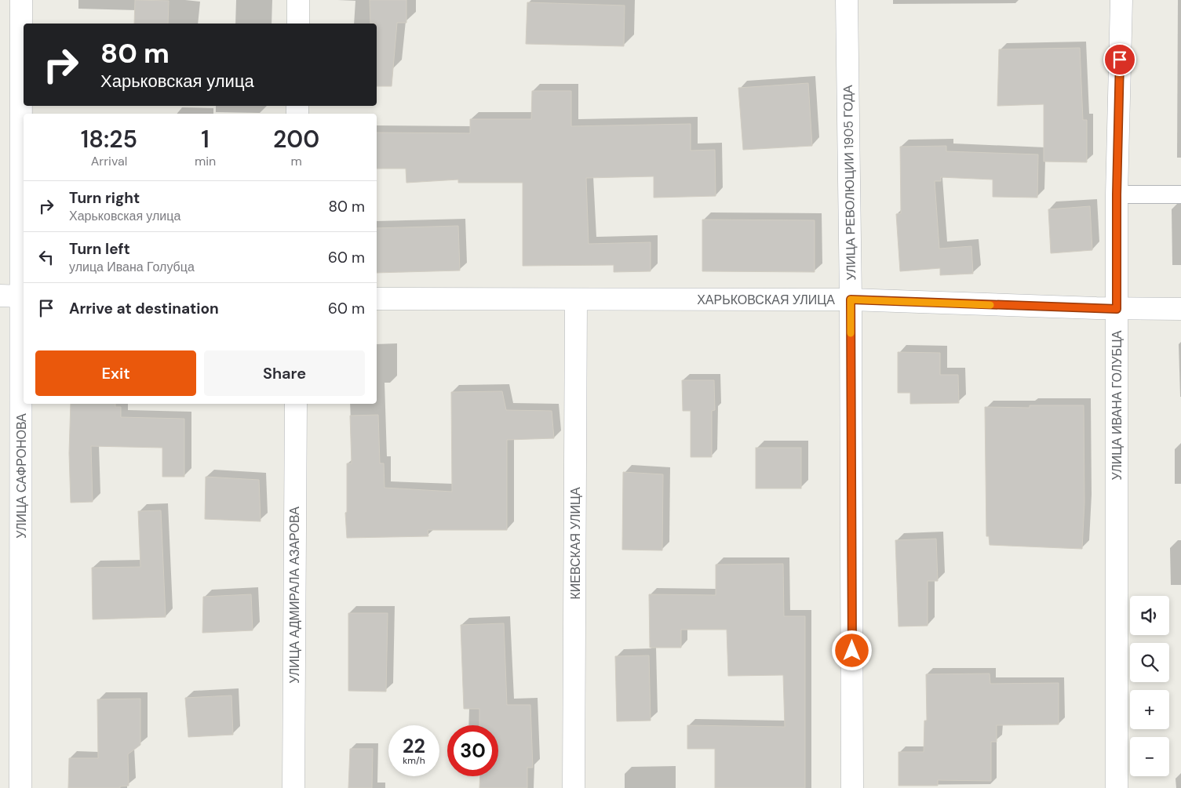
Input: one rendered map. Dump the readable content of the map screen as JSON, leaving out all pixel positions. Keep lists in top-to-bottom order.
{
  "streets": {
    "street": [
      "УЛИЦА РЕВОЛЮЦИИ 1905 ГОДА",
      "ХАРЬКОВСКАЯ УЛИЦА",
      "УЛИЦА ИВАНА ГОЛУБЦА",
      "УЛИЦА САФРОНОВА",
      "КИЕВСКАЯ УЛИЦА",
      "УЛИЦА АДМИРАЛА АЗАРОВА"
    ]
  },
  "crossings": [
    ["УЛИЦА РЕВОЛЮЦИИ 1905 ГОДА", "ХАРЬКОВСКАЯ УЛИЦА"],
    ["ХАРЬКОВСКАЯ УЛИЦА", "УЛИЦА ИВАНА ГОЛУБЦА"],
    ["ХАРЬКОВСКАЯ УЛИЦА", "КИЕВСКАЯ УЛИЦА"]
  ],
  "page": {
    "turn": ["80 m", "Харьковская улица"],
    "eta": [
      "18:25",
      "Arrival",
      "1",
      "min",
      "200",
      "m"
    ],
    "list": [
      {
        "name": "Turn right",
        "note": "Харьковская улица",
        "value": "80 m"
      },
      {
        "name": "Turn left",
        "note": "улица Ивана Голубца",
        "value": "60 m"
      },
      {
        "name": "Arrive at destination",
        "value": "60 m"
      }
    ],
    "buttons": ["Exit", "Share"],
    "map_buttons": ["+", "−"],
    "speed": "22 km/h",
    "limit": "30"
  }
}
